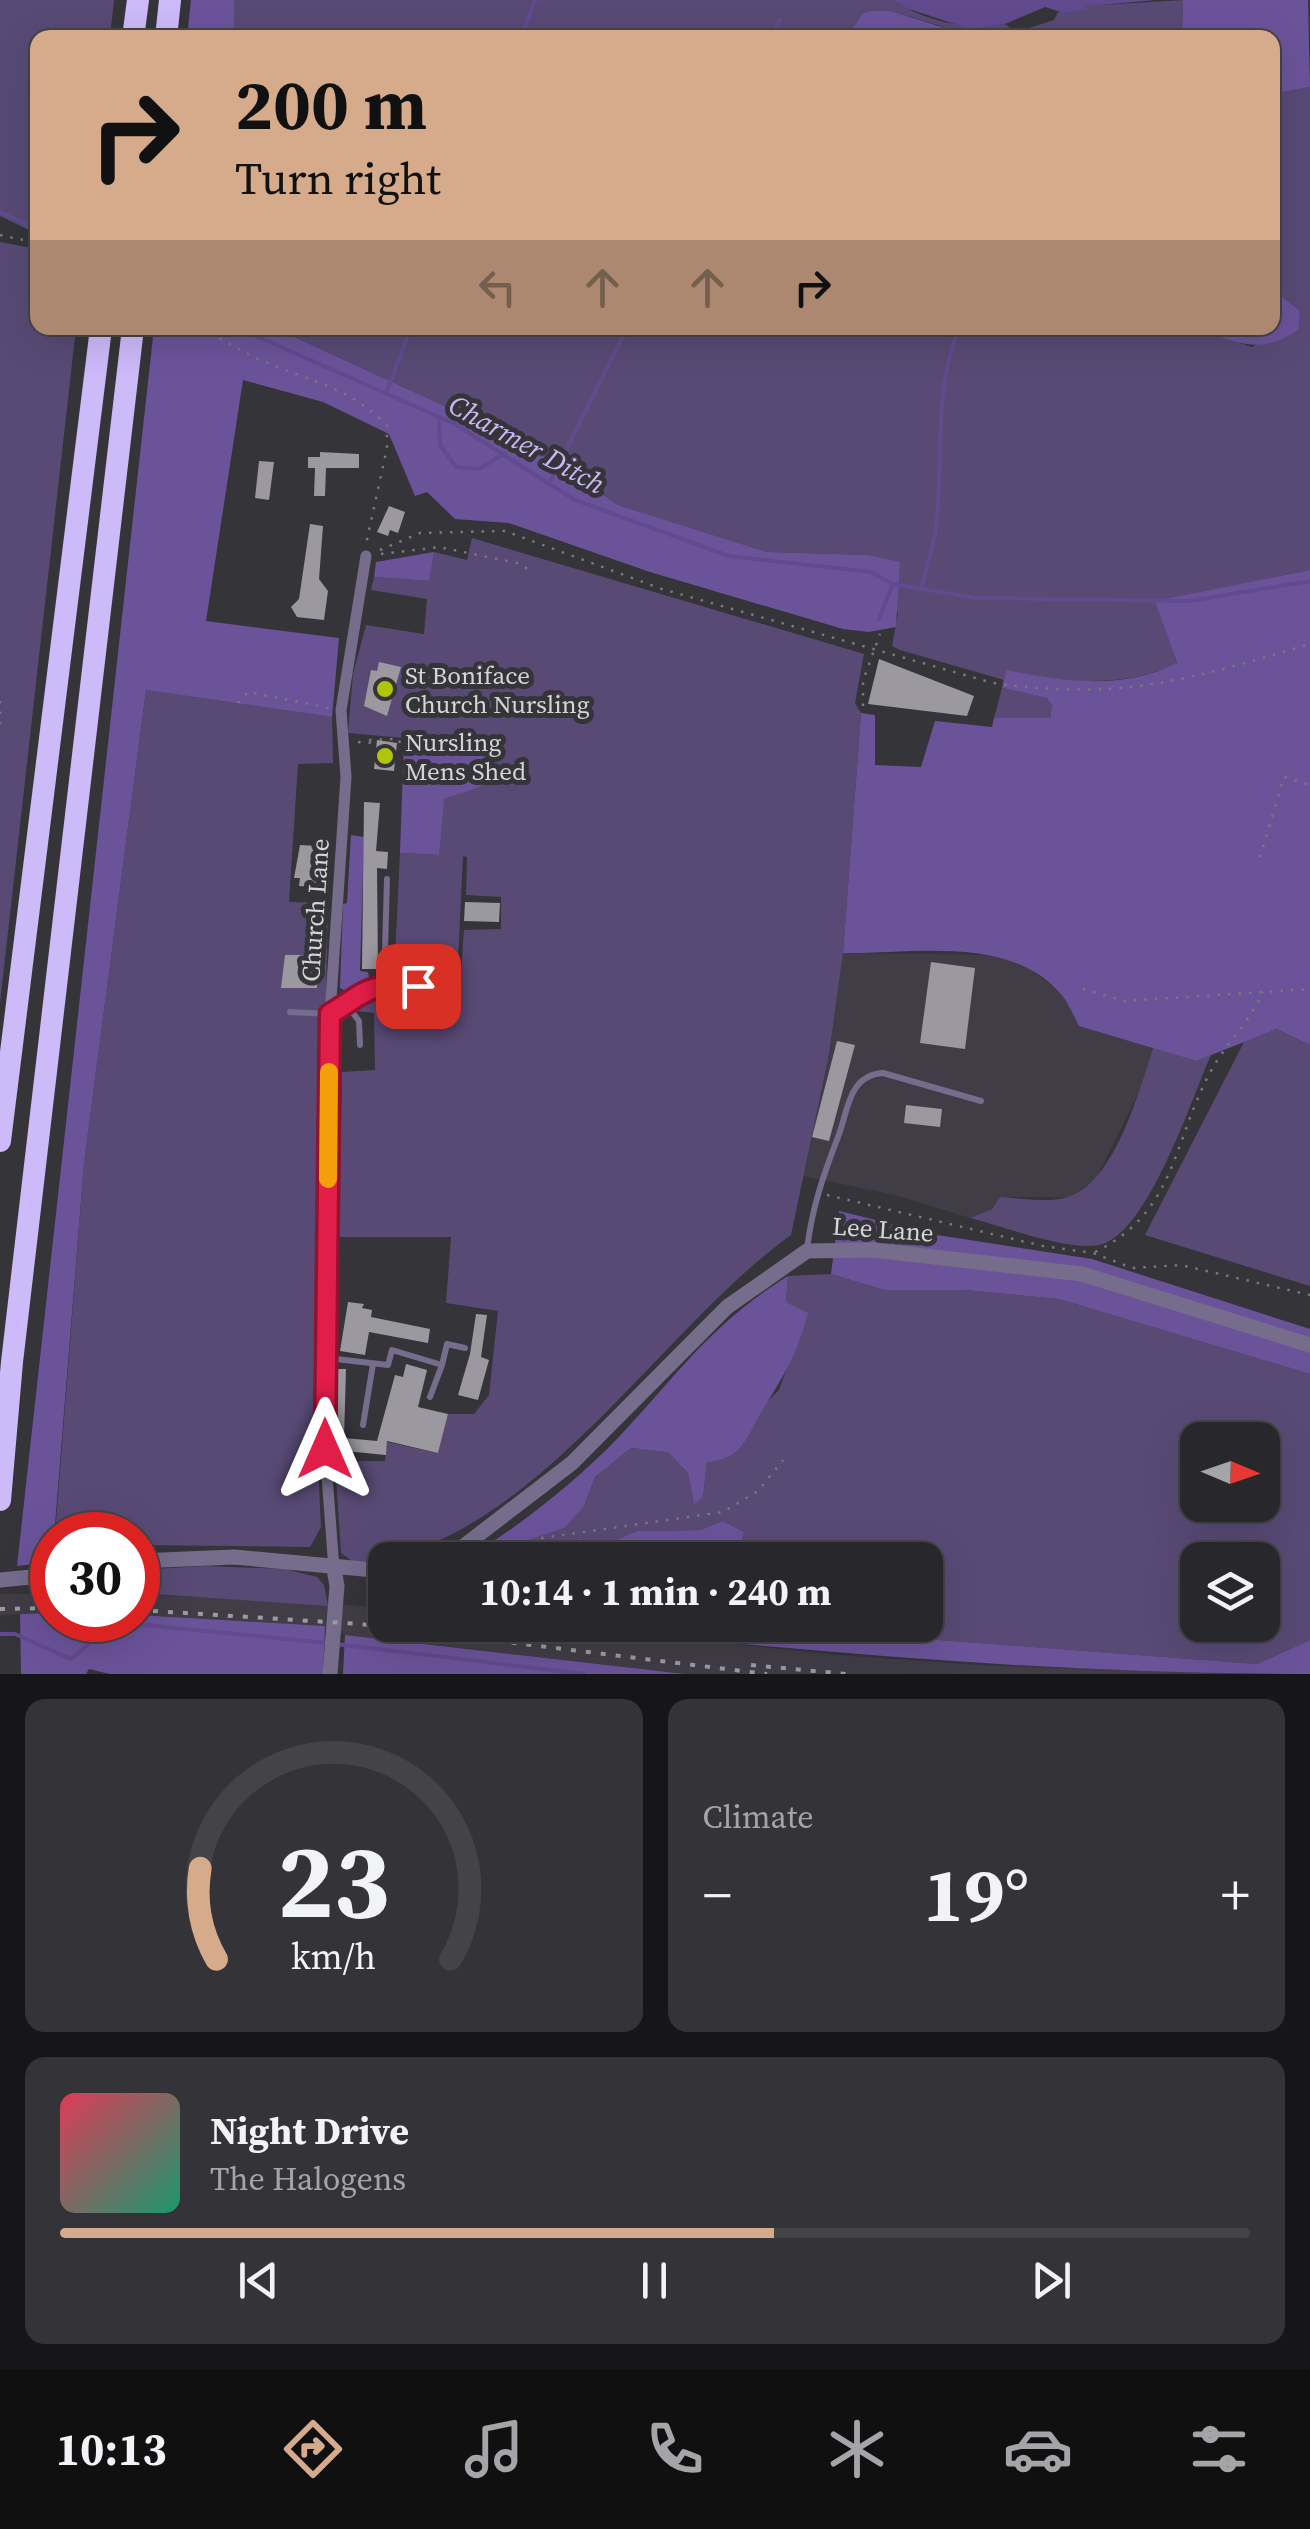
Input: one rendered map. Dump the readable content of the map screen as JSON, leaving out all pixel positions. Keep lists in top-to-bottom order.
{
  "streets": {
    "street": ["Church Lane", "Lee Lane"]
  },
  "water": ["Charmer Ditch"],
  "places": ["St Boniface Church Nursling", "Nursling Mens Shed"],
  "north": "right",
  "page": {
    "turn": ["200 m", "Turn right"],
    "limit": "30",
    "trip": "10:14 · 1 min · 240 m",
    "tile": "Climate",
    "heat": ["−", "19°", "+"],
    "song": ["Night Drive", "The Halogens"],
    "tabs": "10:13",
    "gauge": ["23", "km/h"]
  }
}
